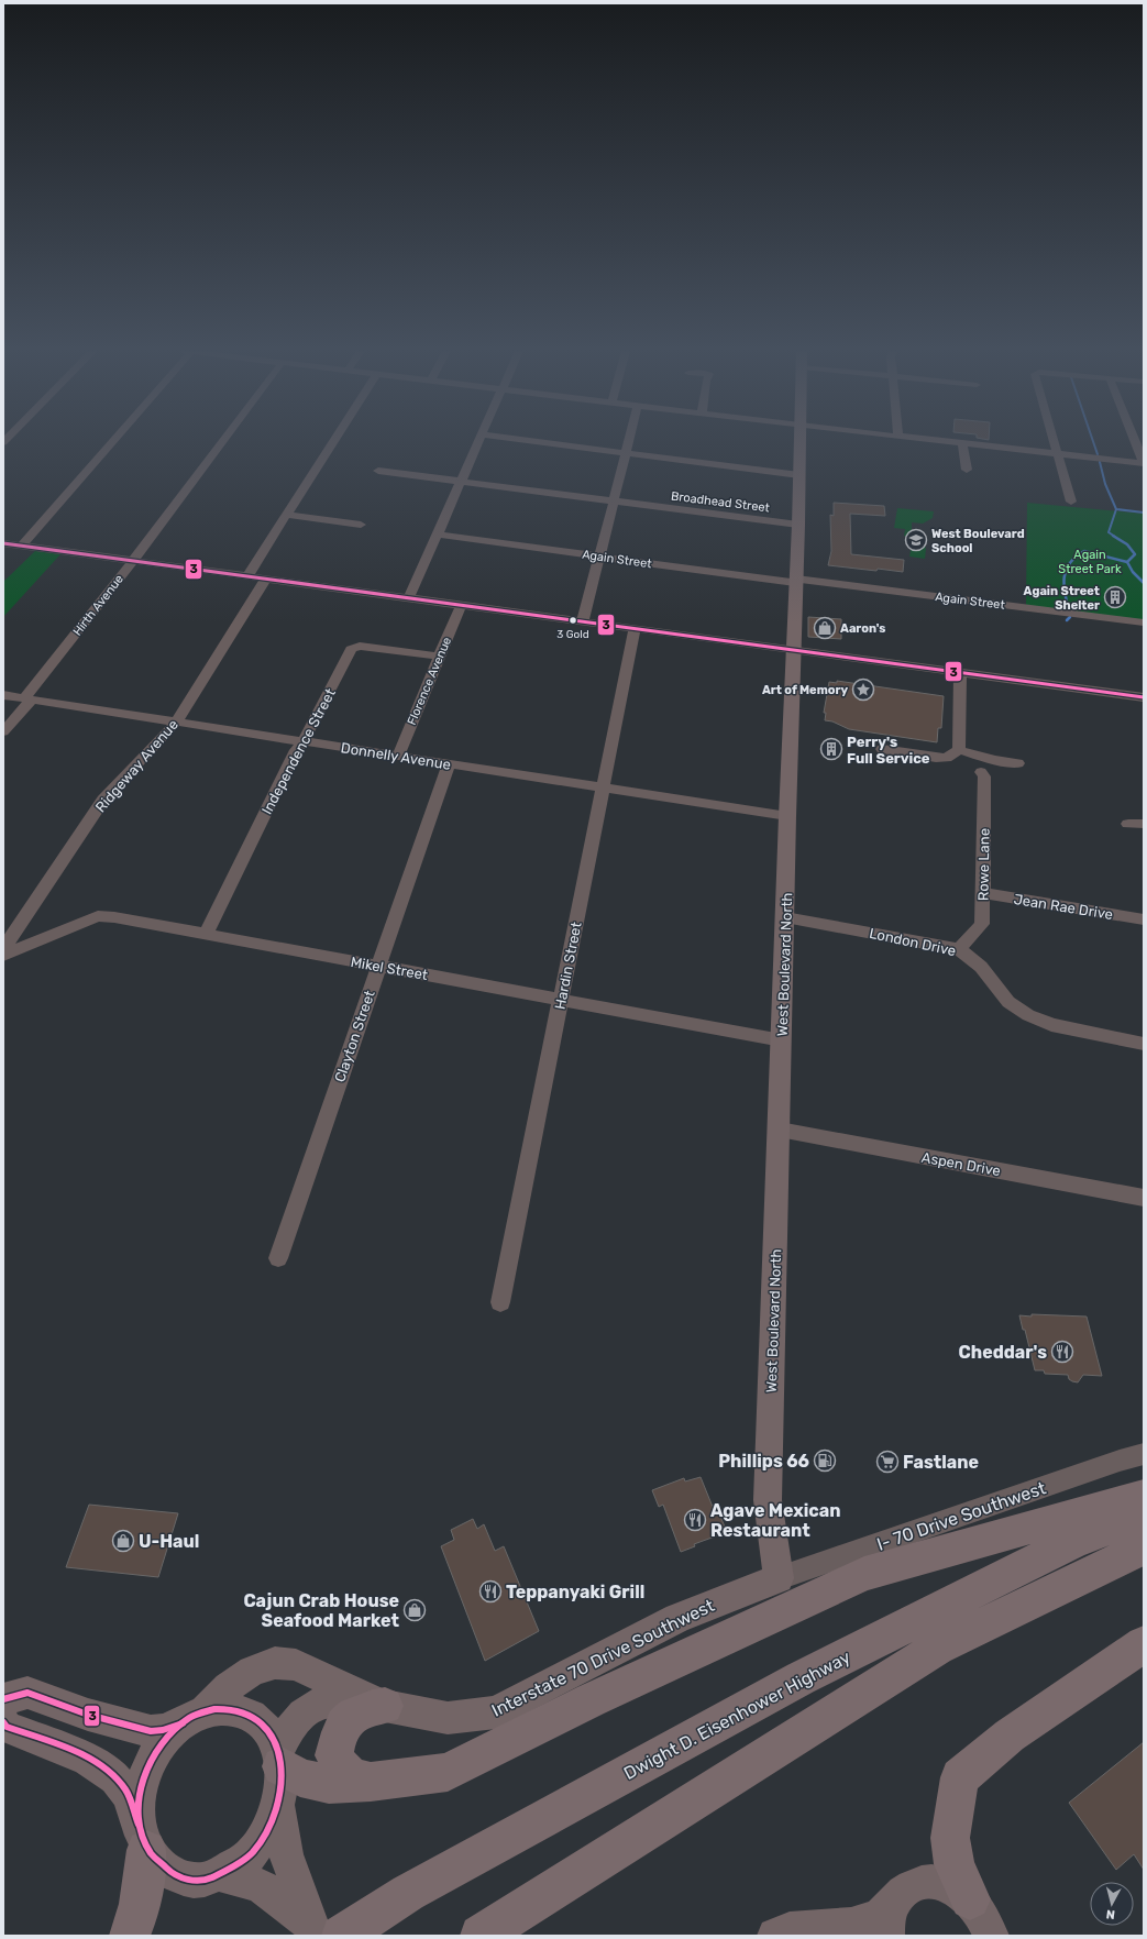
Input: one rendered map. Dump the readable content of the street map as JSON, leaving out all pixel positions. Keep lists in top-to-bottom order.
{
  "streets": {
    "highway": ["Dwight D. Eisenhower Highway"],
    "main road": ["West Boulevard North", "Interstate 70 Drive Southwest"],
    "street": [
      "Broadhead Street",
      "Again Street",
      "Hirth Avenue",
      "Florence Avenue",
      "Independence Street",
      "Donnelly Avenue",
      "Ridgeway Avenue",
      "Rowe Lane",
      "Jean Rae Drive",
      "London Drive",
      "Hardin Street",
      "Mikel Street",
      "Clayton Street",
      "Aspen Drive",
      "I- 70 Drive Southwest"
    ]
  },
  "crossings": [
    ["Broadhead Street", "West Boulevard North"],
    ["Again Street", "West Boulevard North"],
    ["Hirth Avenue", "Donnelly Avenue"],
    ["Florence Avenue", "Independence Street"],
    ["Florence Avenue", "Donnelly Avenue"],
    ["Independence Street", "Donnelly Avenue"],
    ["Independence Street", "Mikel Street"],
    ["Donnelly Avenue", "Ridgeway Avenue"],
    ["Donnelly Avenue", "West Boulevard North"],
    ["Donnelly Avenue", "Hardin Street"],
    ["Donnelly Avenue", "Clayton Street"],
    ["Rowe Lane", "Jean Rae Drive"],
    ["Rowe Lane", "London Drive"],
    ["London Drive", "West Boulevard North"],
    ["West Boulevard North", "Mikel Street"],
    ["West Boulevard North", "Aspen Drive"],
    ["West Boulevard North", "I- 70 Drive Southwest"],
    ["West Boulevard North", "Interstate 70 Drive Southwest"],
    ["Hardin Street", "Mikel Street"],
    ["Mikel Street", "Clayton Street"],
    ["I- 70 Drive Southwest", "Interstate 70 Drive Southwest"]
  ],
  "parks": ["Again Street Park"],
  "places": {
    "school or university": ["West Boulevard School"],
    "building": ["Again Street Shelter", "Perry's Full Service"],
    "other": ["3 Gold"],
    "shop": ["Aaron's", "U-Haul", "Cajun Crab House Seafood Market"],
    "place": ["Art of Memory"],
    "restaurant": ["Cheddar's", "Agave Mexican Restaurant", "Teppanyaki Grill"],
    "fuel station": ["Phillips 66"],
    "supermarket": ["Fastlane"]
  },
  "lines": ["transit line 3"],
  "north": "bottom"
}
